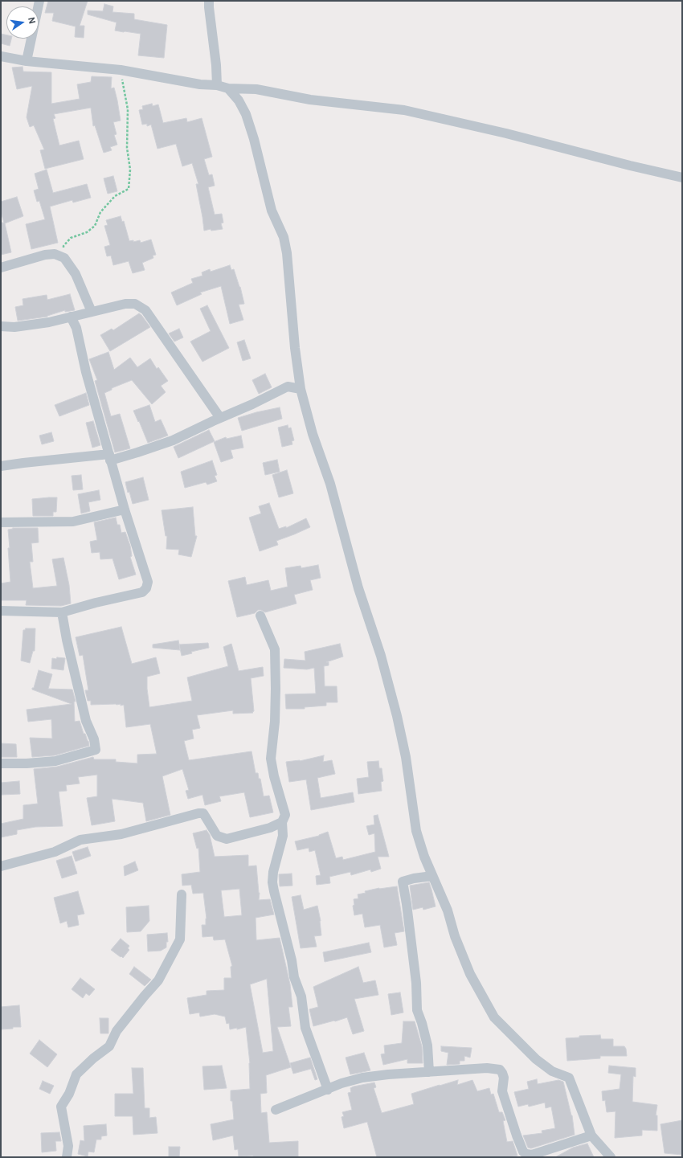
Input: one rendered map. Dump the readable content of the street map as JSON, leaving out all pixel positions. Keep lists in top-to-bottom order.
{
  "north": "right"
}
